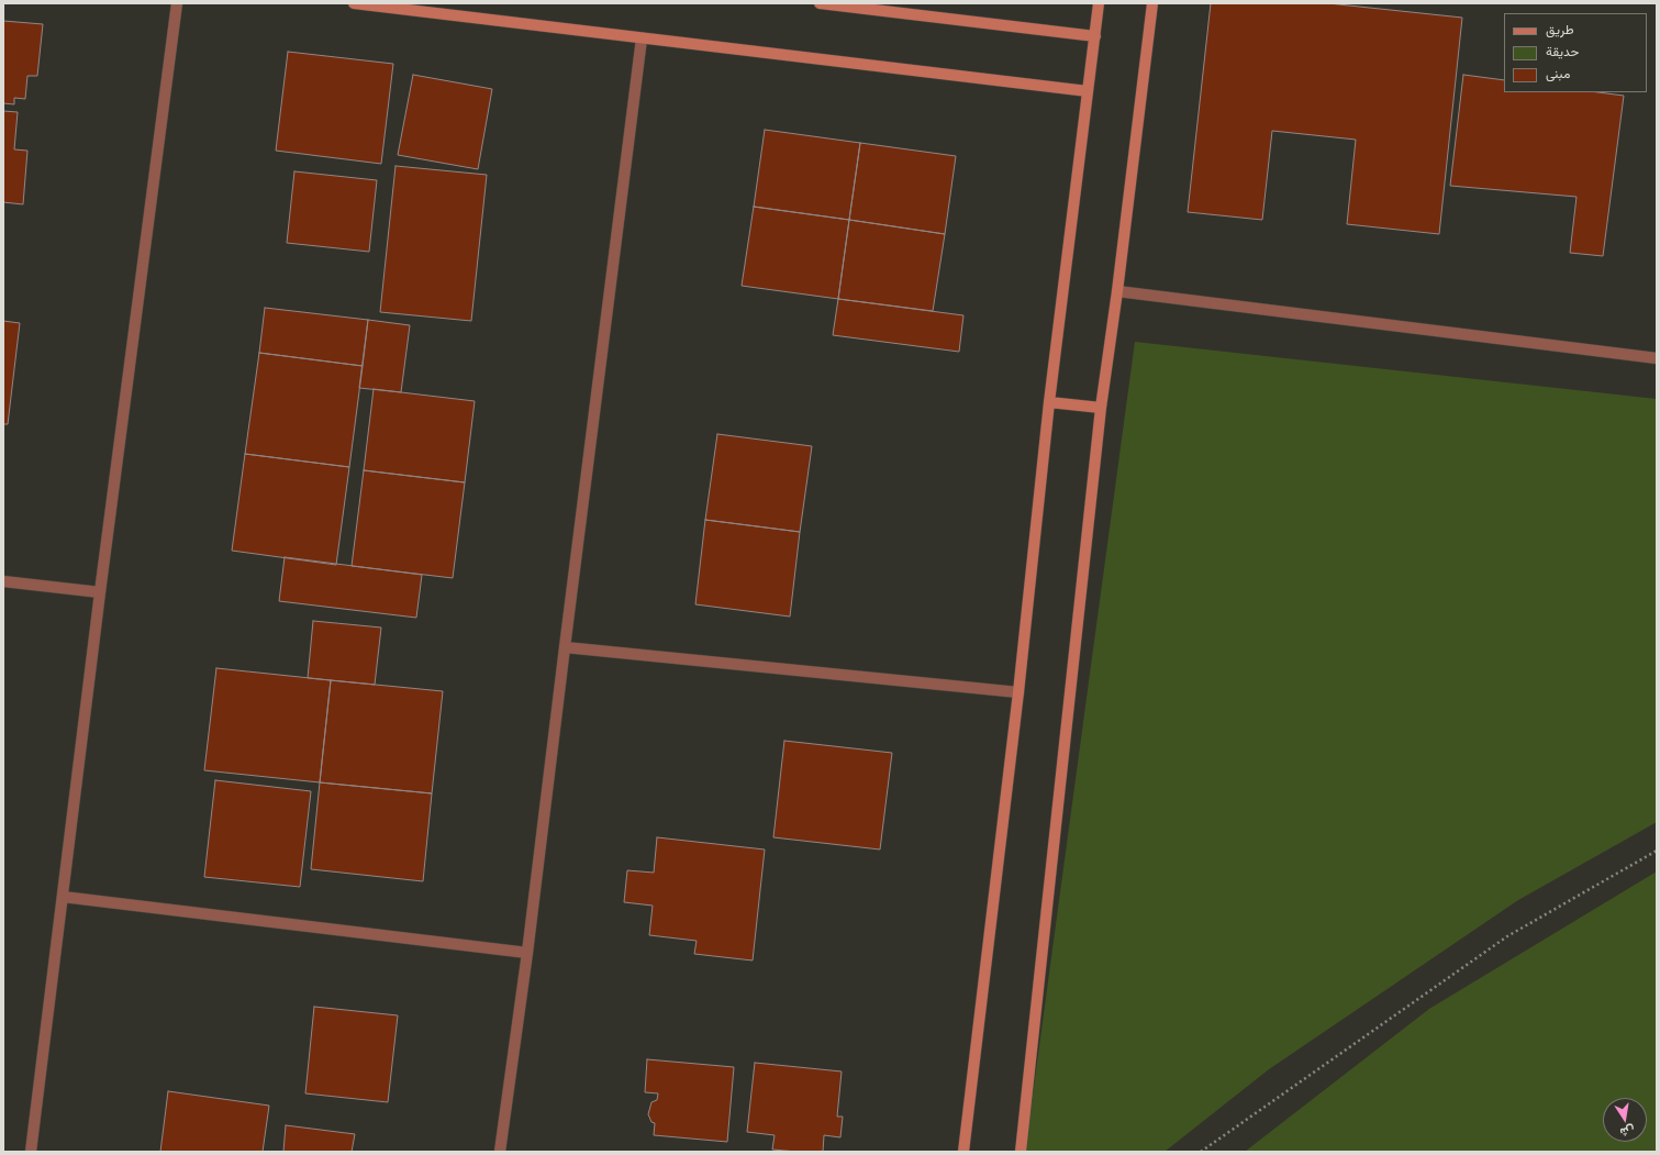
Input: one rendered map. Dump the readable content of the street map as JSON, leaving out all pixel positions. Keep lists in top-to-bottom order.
{
  "legend": ["طريق", "حديقة", "مبنى"],
  "north": "bottom"
}
